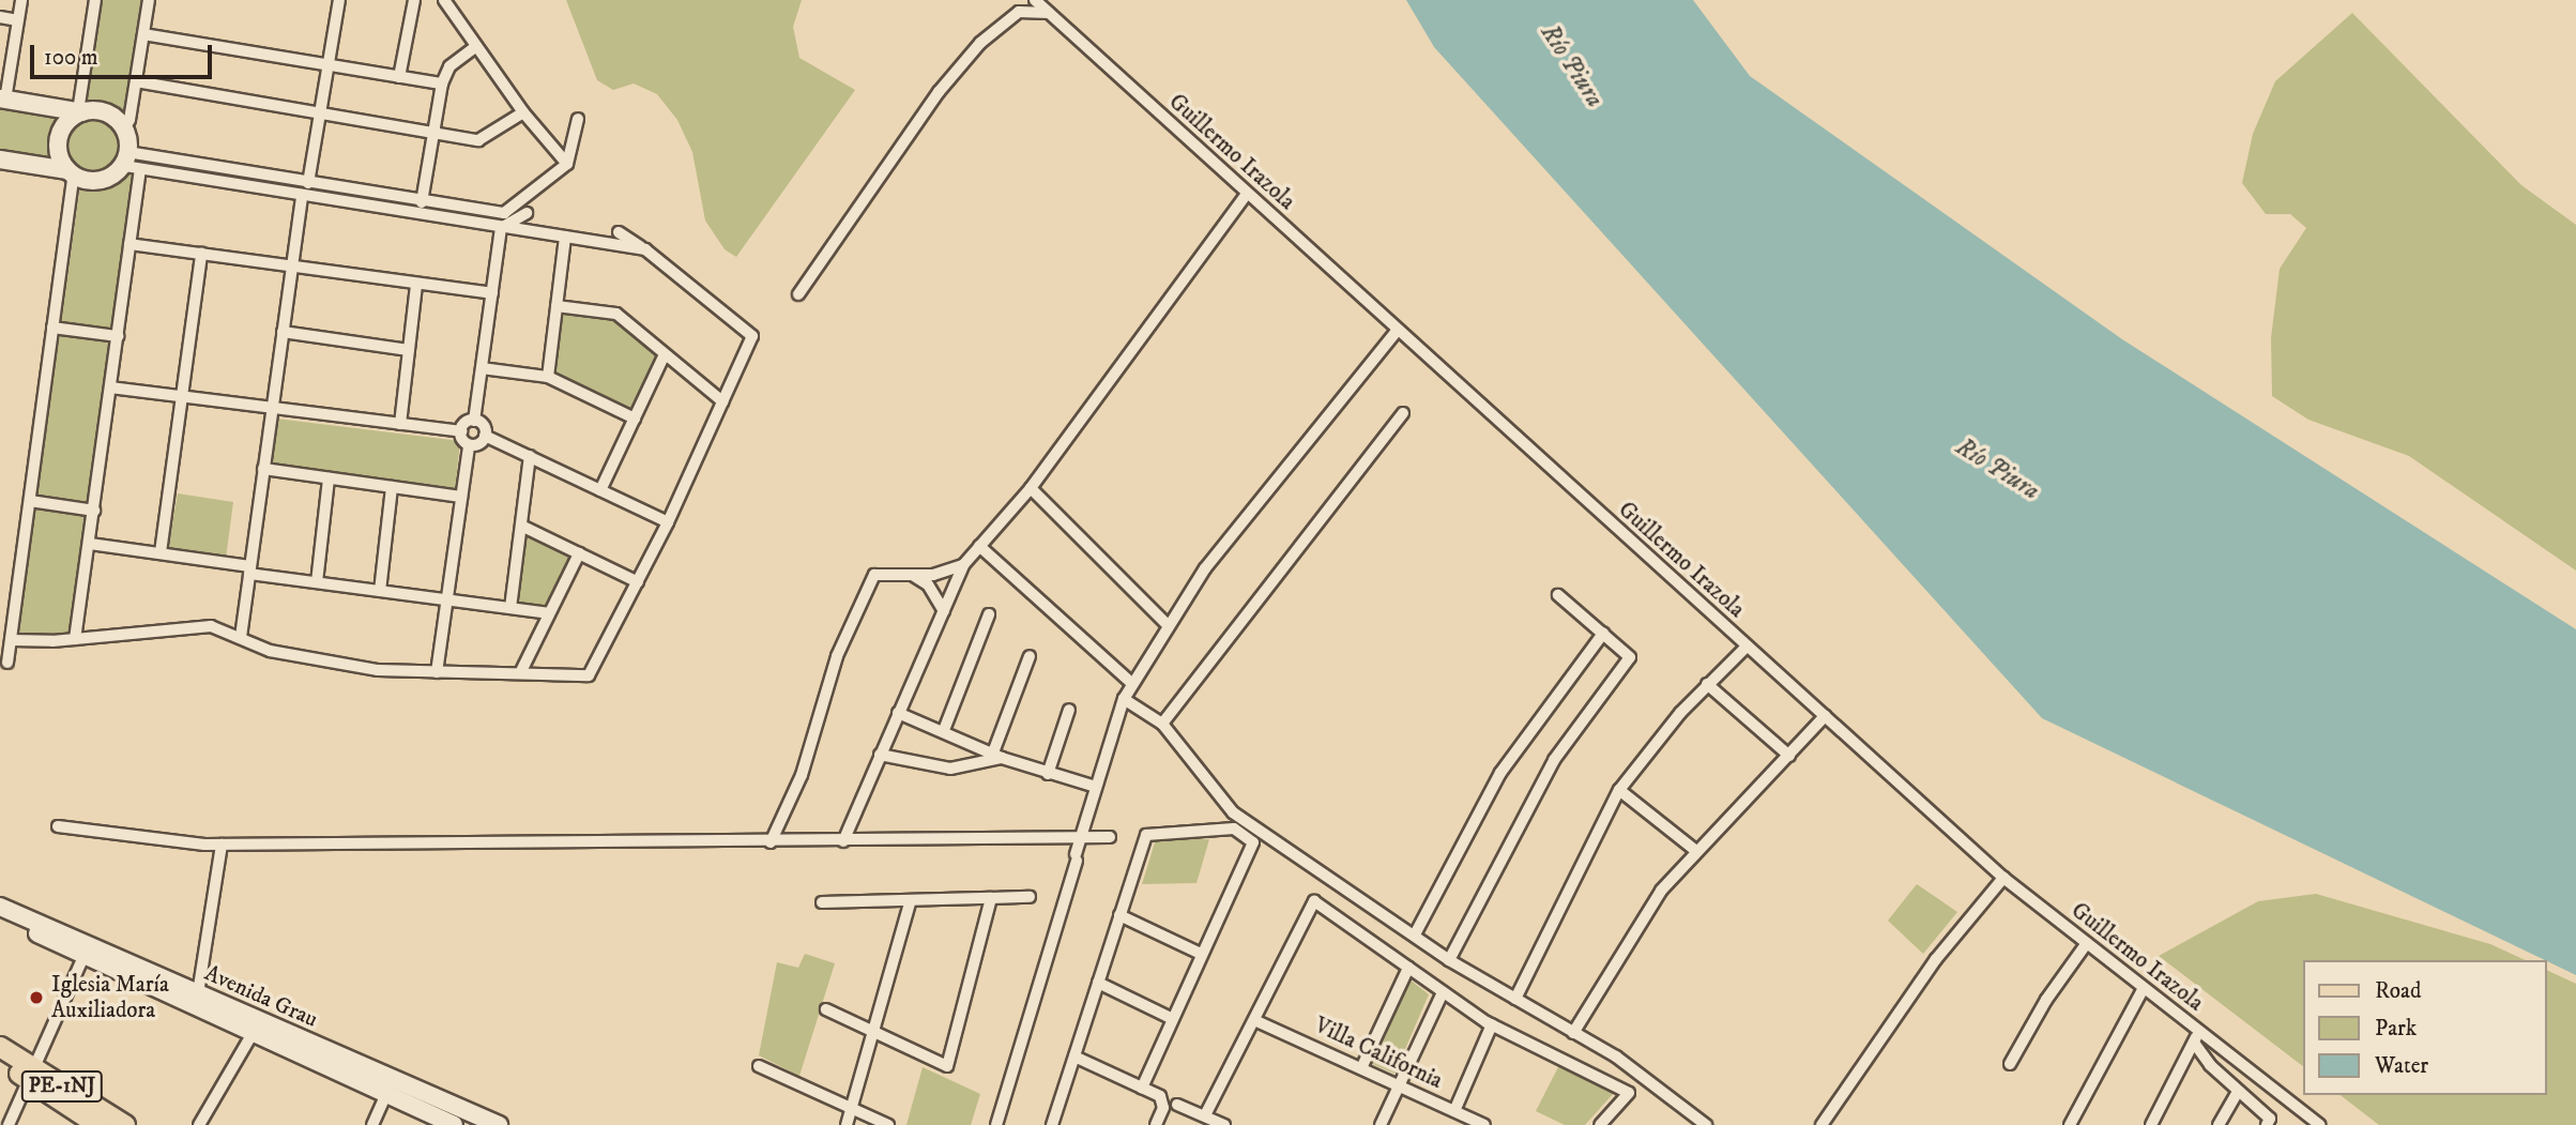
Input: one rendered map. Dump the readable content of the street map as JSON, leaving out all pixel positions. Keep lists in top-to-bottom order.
{
  "streets": {
    "main road": ["PE-1NJ"],
    "street": ["Guillermo Irazola", "Avenida Grau", "Villa California"]
  },
  "water": ["Río Piura"],
  "places": ["Iglesia María Auxiliadora"],
  "legend": ["Road", "Park", "Water"],
  "scale_bar": "100 m"
}
